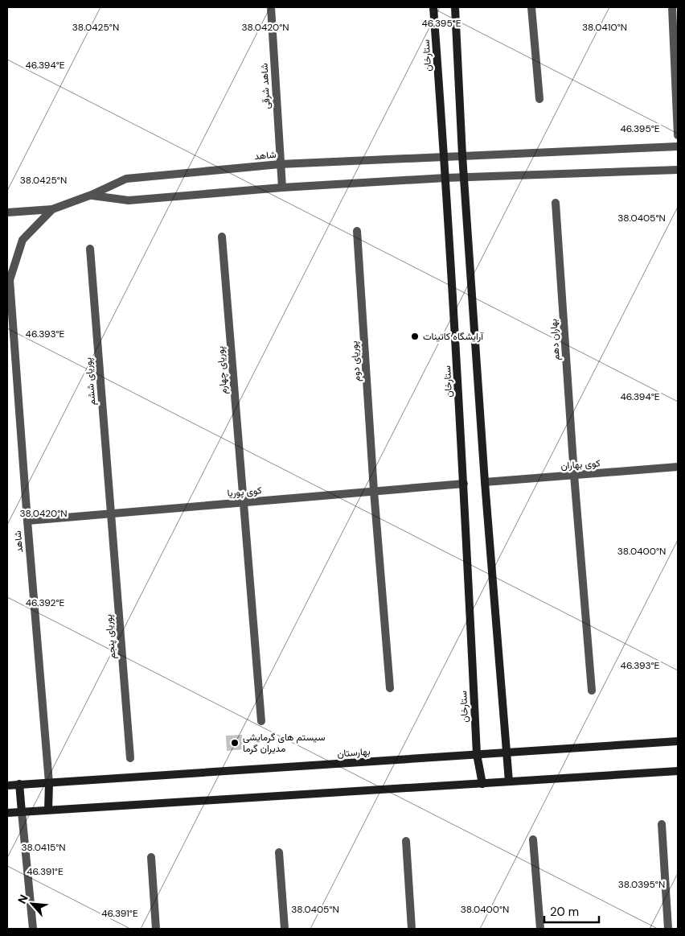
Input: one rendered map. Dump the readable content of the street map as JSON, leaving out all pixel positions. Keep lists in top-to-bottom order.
{
  "streets": {
    "street": [
      "ستارخان",
      "شاهد شرقی",
      "شاهد",
      "بهاران دهم",
      "پوریای دوم",
      "پوریای چهارم",
      "پوریای ششم",
      "کوی بهاران",
      "کوی پوریا",
      "پوریای پنجم",
      "بهارستان"
    ]
  },
  "crossings": [
    ["ستارخان", "شاهد"],
    ["ستارخان", "کوی پوریا"],
    ["ستارخان", "بهارستان"],
    ["شاهد شرقی", "شاهد"],
    ["شاهد", "کوی پوریا"],
    ["شاهد", "بهارستان"],
    ["بهاران دهم", "کوی بهاران"],
    ["پوریای دوم", "کوی پوریا"],
    ["پوریای چهارم", "کوی پوریا"],
    ["پوریای ششم", "کوی پوریا"],
    ["پوریای ششم", "پوریای پنجم"],
    ["کوی پوریا", "پوریای پنجم"]
  ],
  "places": ["آرایشگاه کاتینات", "سیستم های گرمایشی مدیران گرما"],
  "scale_bar": "20 m",
  "north": "top left",
  "coordinates": [
    "46.395°E",
    "38.0425°N",
    "38.0420°N",
    "38.0410°N",
    "46.394°E",
    "38.0405°N",
    "46.393°E",
    "38.0400°N",
    "46.392°E",
    "38.0415°N",
    "46.391°E",
    "38.0395°N"
  ]
}
